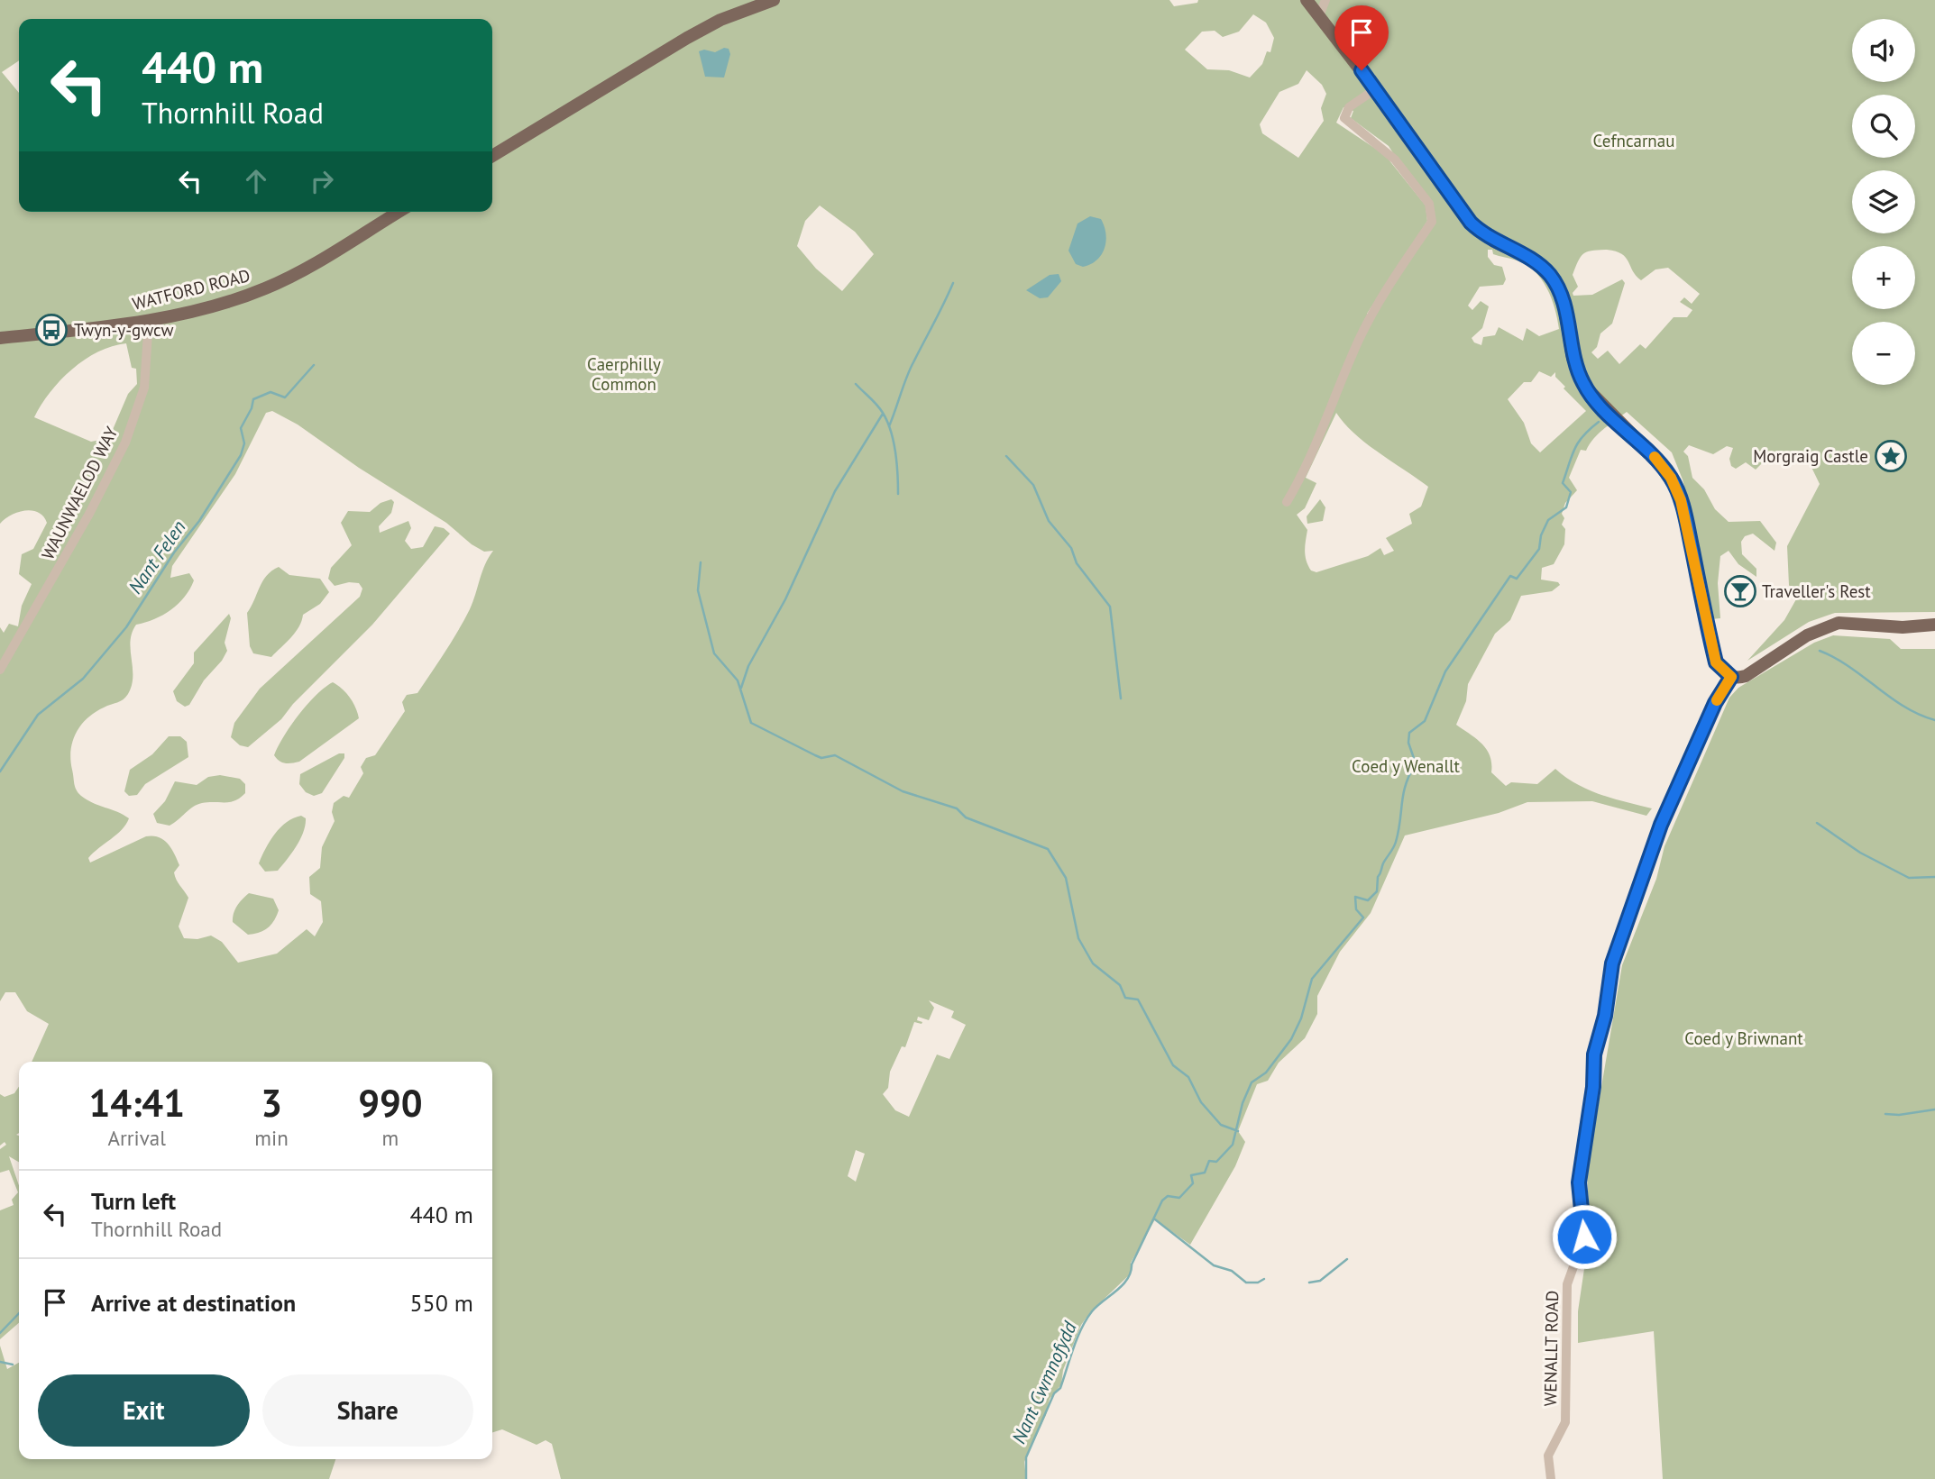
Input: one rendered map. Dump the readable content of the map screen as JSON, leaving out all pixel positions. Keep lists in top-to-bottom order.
{
  "streets": {
    "main road": ["WATFORD ROAD"],
    "street": ["WAUNWAELOD WAY", "WENALLT ROAD"]
  },
  "crossings": [
    ["WATFORD ROAD", "WAUNWAELOD WAY"]
  ],
  "water": ["Nant Felen", "Nant Cwmnofydd"],
  "parks": [
    "Cefncarnau",
    "Caerphilly Common",
    "Coed y Wenallt",
    "Coed y Briwnant"
  ],
  "places": {
    "bus stop": ["Twyn-y-gwcw"],
    "place": ["Morgraig Castle"],
    "bar": ["Traveller's Rest"]
  },
  "page": {
    "map_buttons": ["+", "−"],
    "turn": ["440 m", "Thornhill Road"],
    "eta": [
      "14:41",
      "Arrival",
      "3",
      "min",
      "990",
      "m"
    ],
    "list": [
      {
        "name": "Turn left",
        "note": "Thornhill Road",
        "value": "440 m"
      },
      {
        "name": "Arrive at destination",
        "value": "550 m"
      }
    ],
    "buttons": ["Exit", "Share"]
  }
}
